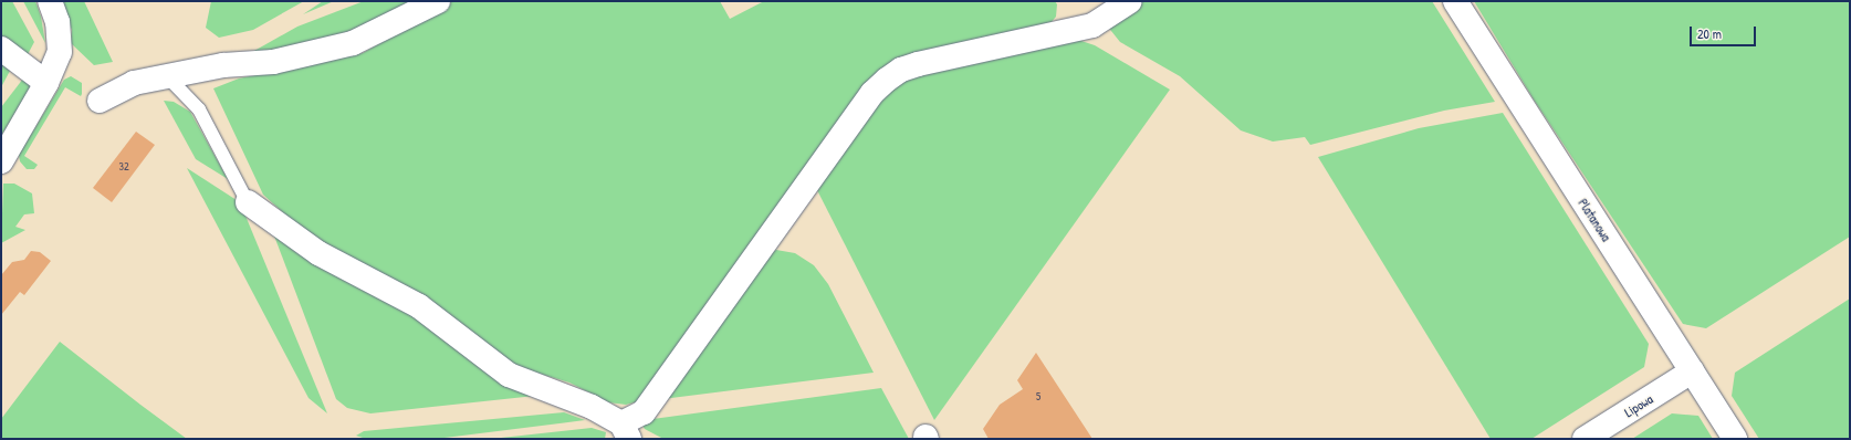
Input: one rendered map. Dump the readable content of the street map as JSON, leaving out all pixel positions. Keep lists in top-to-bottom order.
{
  "streets": {
    "street": ["Platanowa", "Lipowa"]
  },
  "crossings": [
    ["Platanowa", "Lipowa"]
  ],
  "house_numbers": ["32", "5"],
  "scale_bar": "20 m"
}
